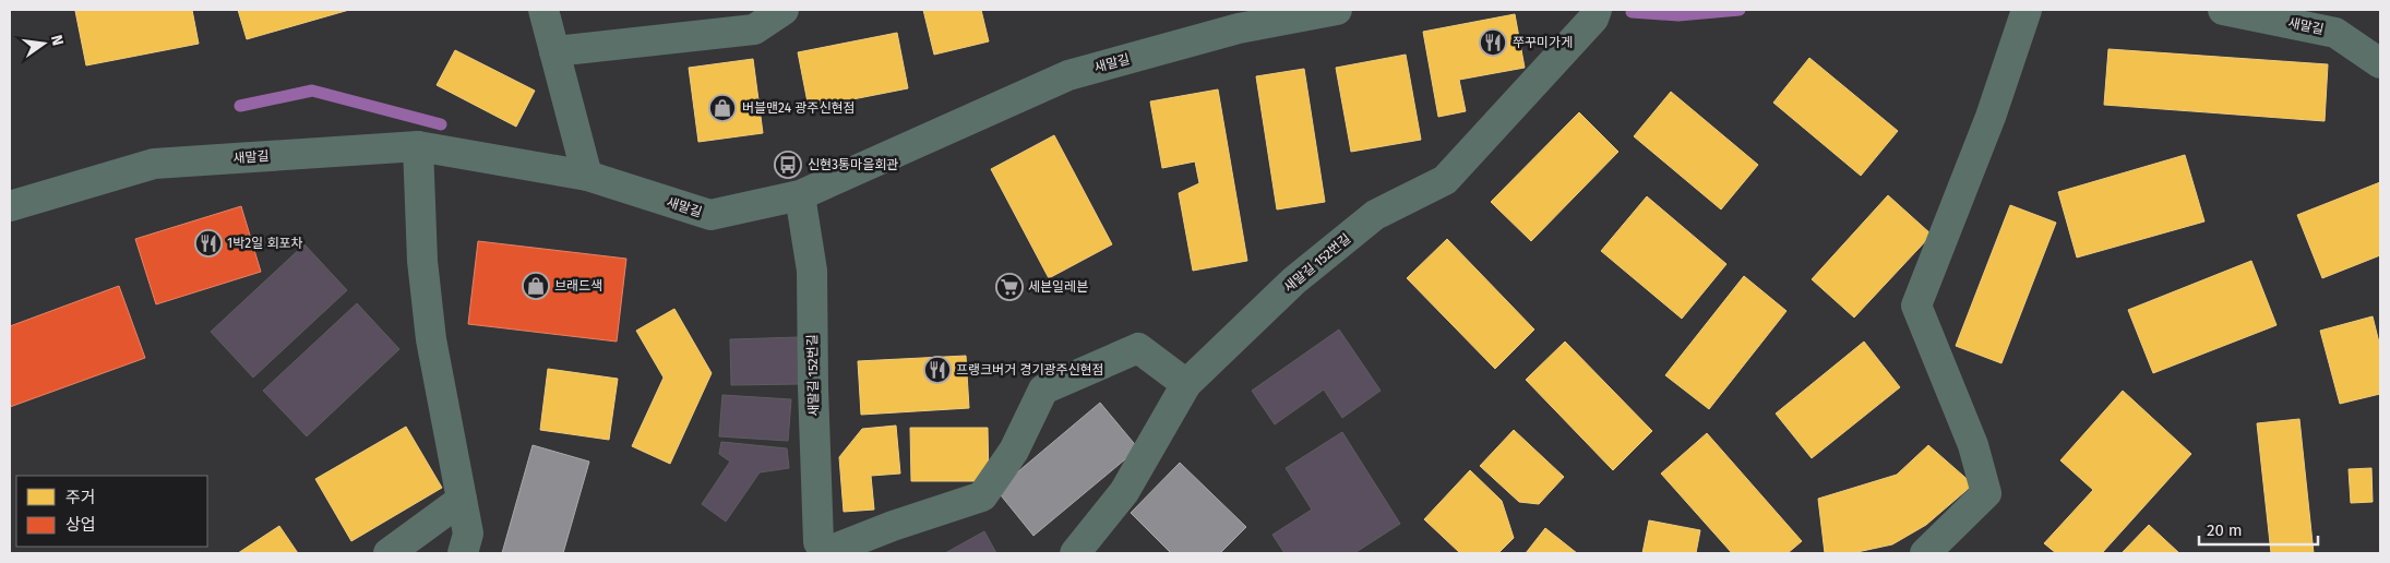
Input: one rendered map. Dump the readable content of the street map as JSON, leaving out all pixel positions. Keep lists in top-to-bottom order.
{
  "streets": {
    "street": ["새말길", "새말길 152번길"]
  },
  "crossings": [
    ["새말길", "새말길 152번길"]
  ],
  "places": {
    "restaurant": ["쭈꾸미가게", "1박2일 회포차", "프랭크버거 경기광주신현점"],
    "shop": ["버블맨24 광주신현점", "브래드색"],
    "bus stop": ["신현3통마을회관"],
    "supermarket": ["세븐일레븐"]
  },
  "legend": ["주거", "상업"],
  "scale_bar": "20 m",
  "north": "right"
}
